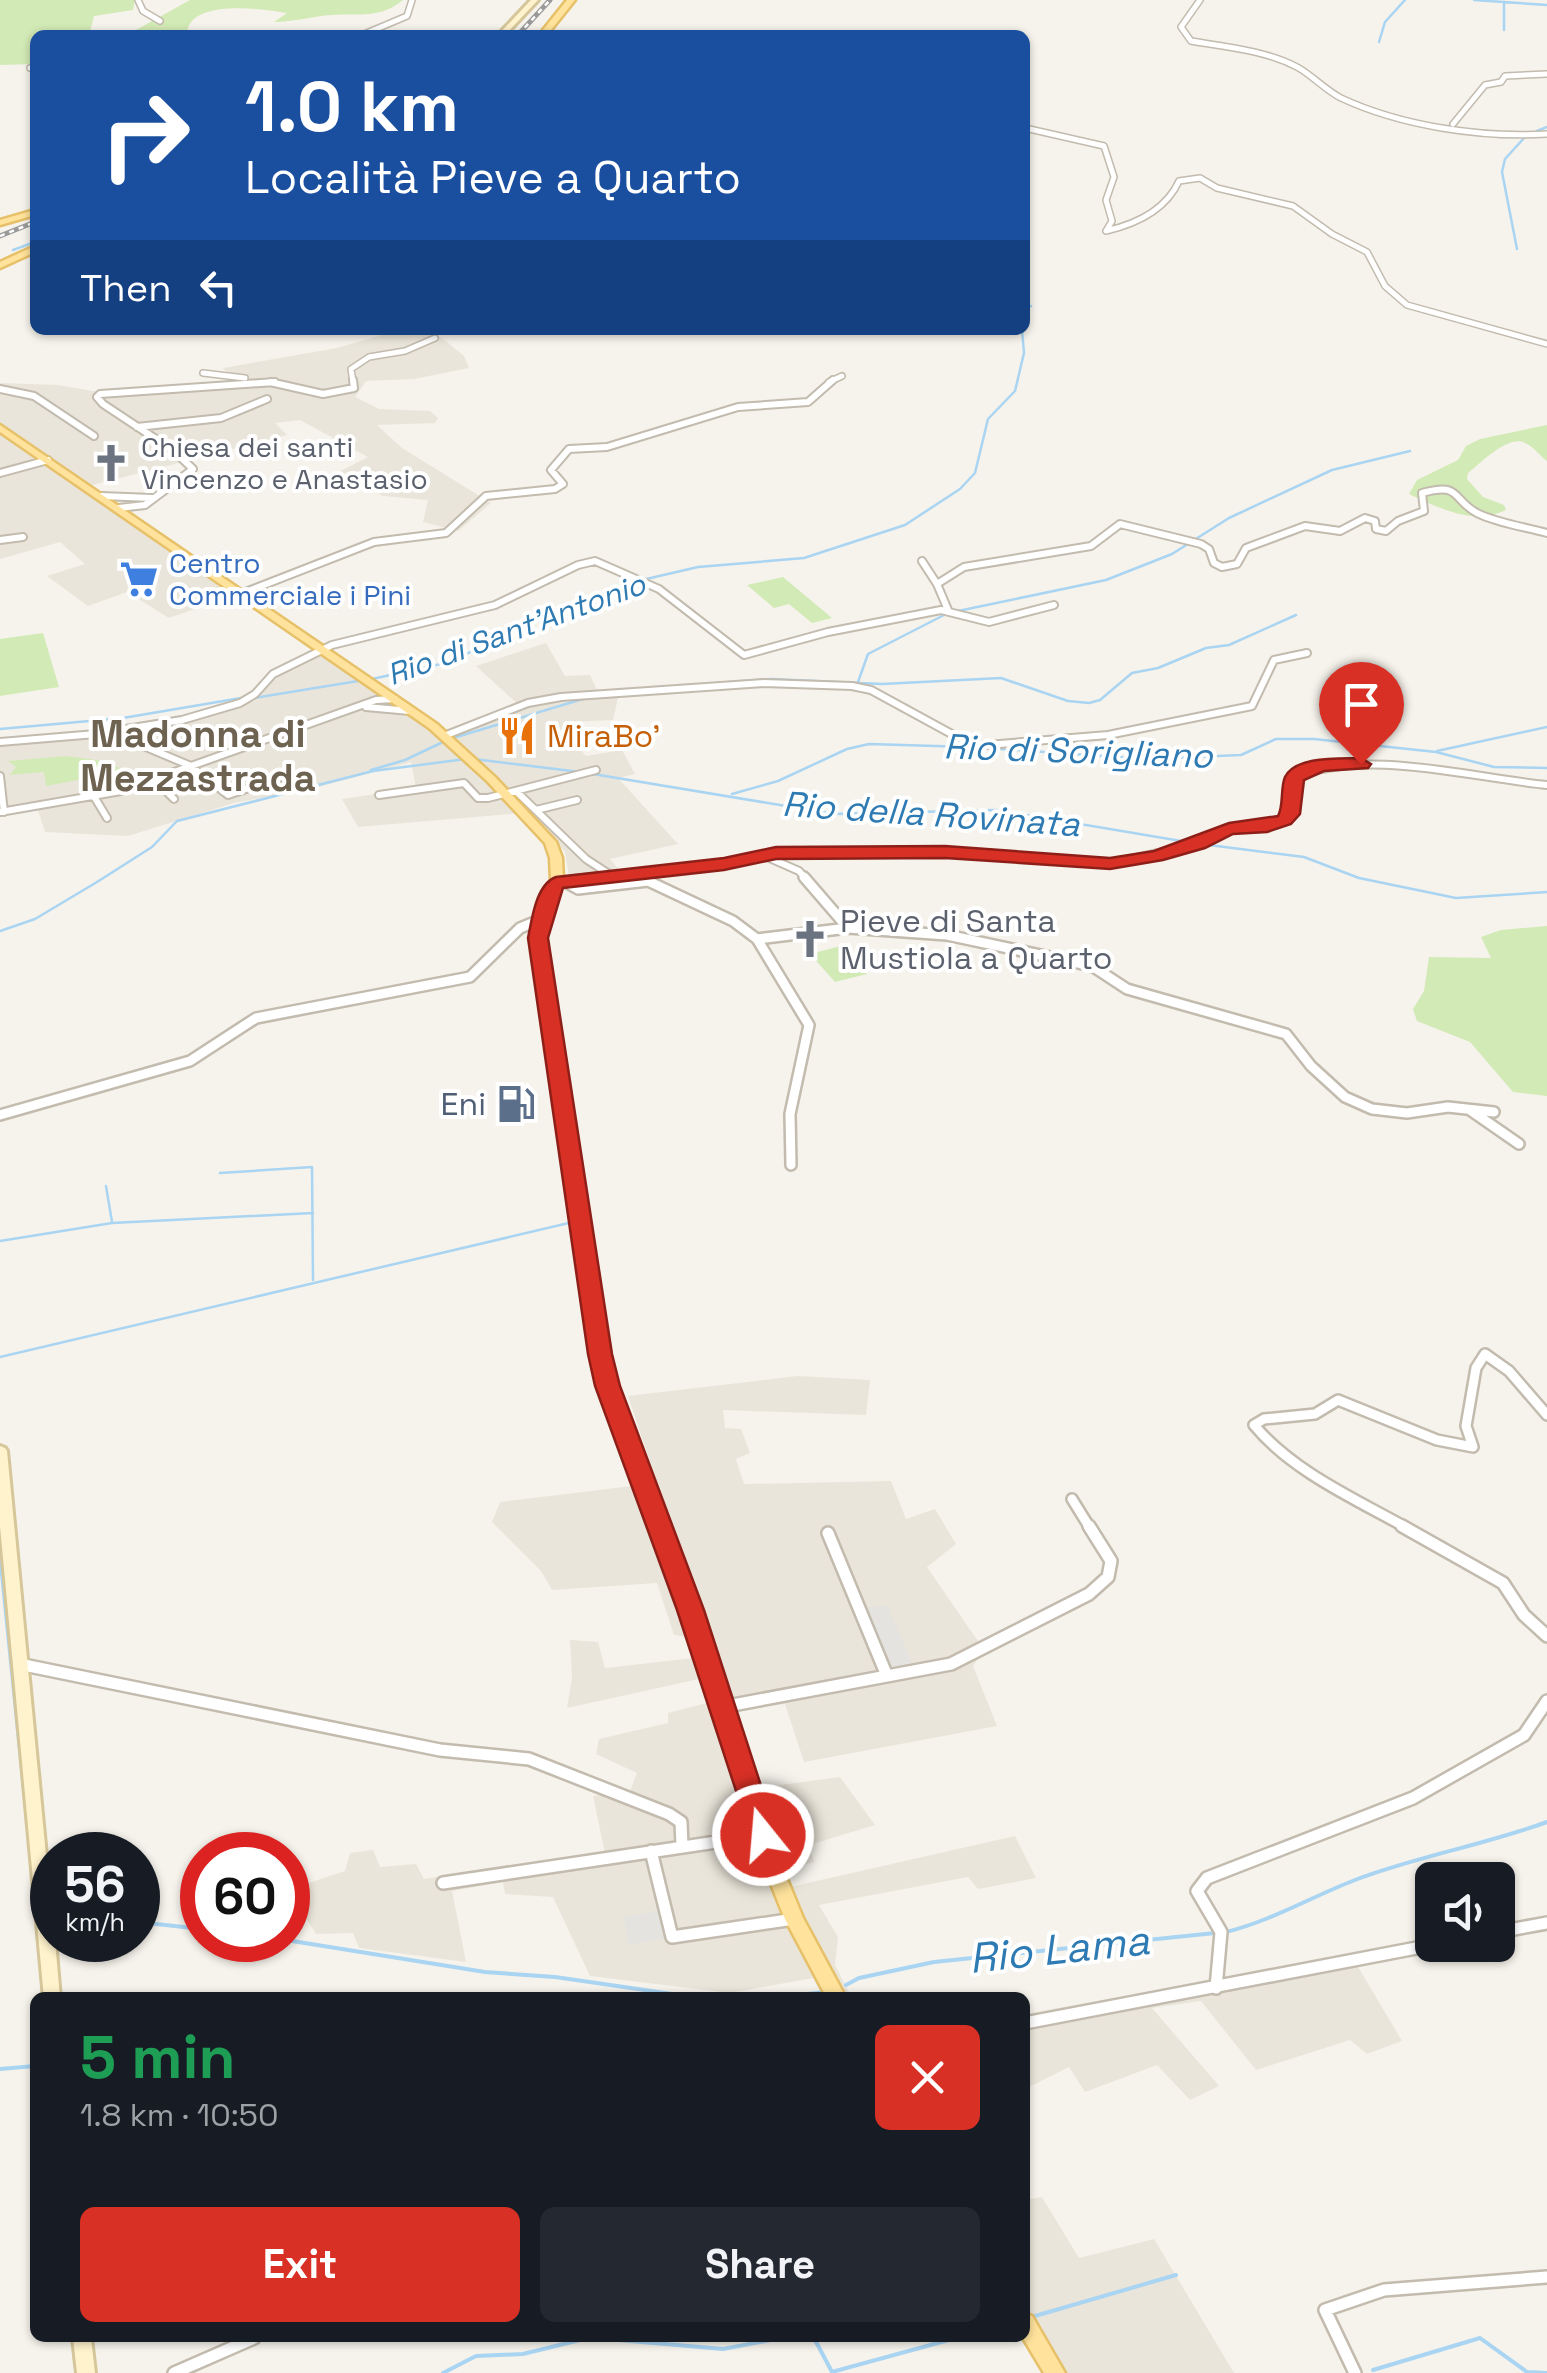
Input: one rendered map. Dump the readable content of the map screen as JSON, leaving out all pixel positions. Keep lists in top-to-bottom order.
{
  "districts": ["Madonna di Mezzastrada"],
  "water": [
    "Rio di Sant'Antonio",
    "Rio di Sorigliano",
    "Rio della Rovinata",
    "Rio Lama"
  ],
  "places": {
    "church": ["Chiesa dei santi Vincenzo e Anastasio", "Pieve di Santa Mustiola a Quarto"],
    "supermarket": ["Centro Commerciale i Pini"],
    "restaurant": ["MiraBo'"],
    "fuel station": ["Eni"]
  },
  "page": {
    "turn": ["1.0 km", "Località Pieve a Quarto"],
    "then": "Then",
    "speed": "56 km/h",
    "limit": "60",
    "heading": ["5 min", "1.8 km · 10:50"],
    "buttons": ["Exit", "Share"]
  }
}
